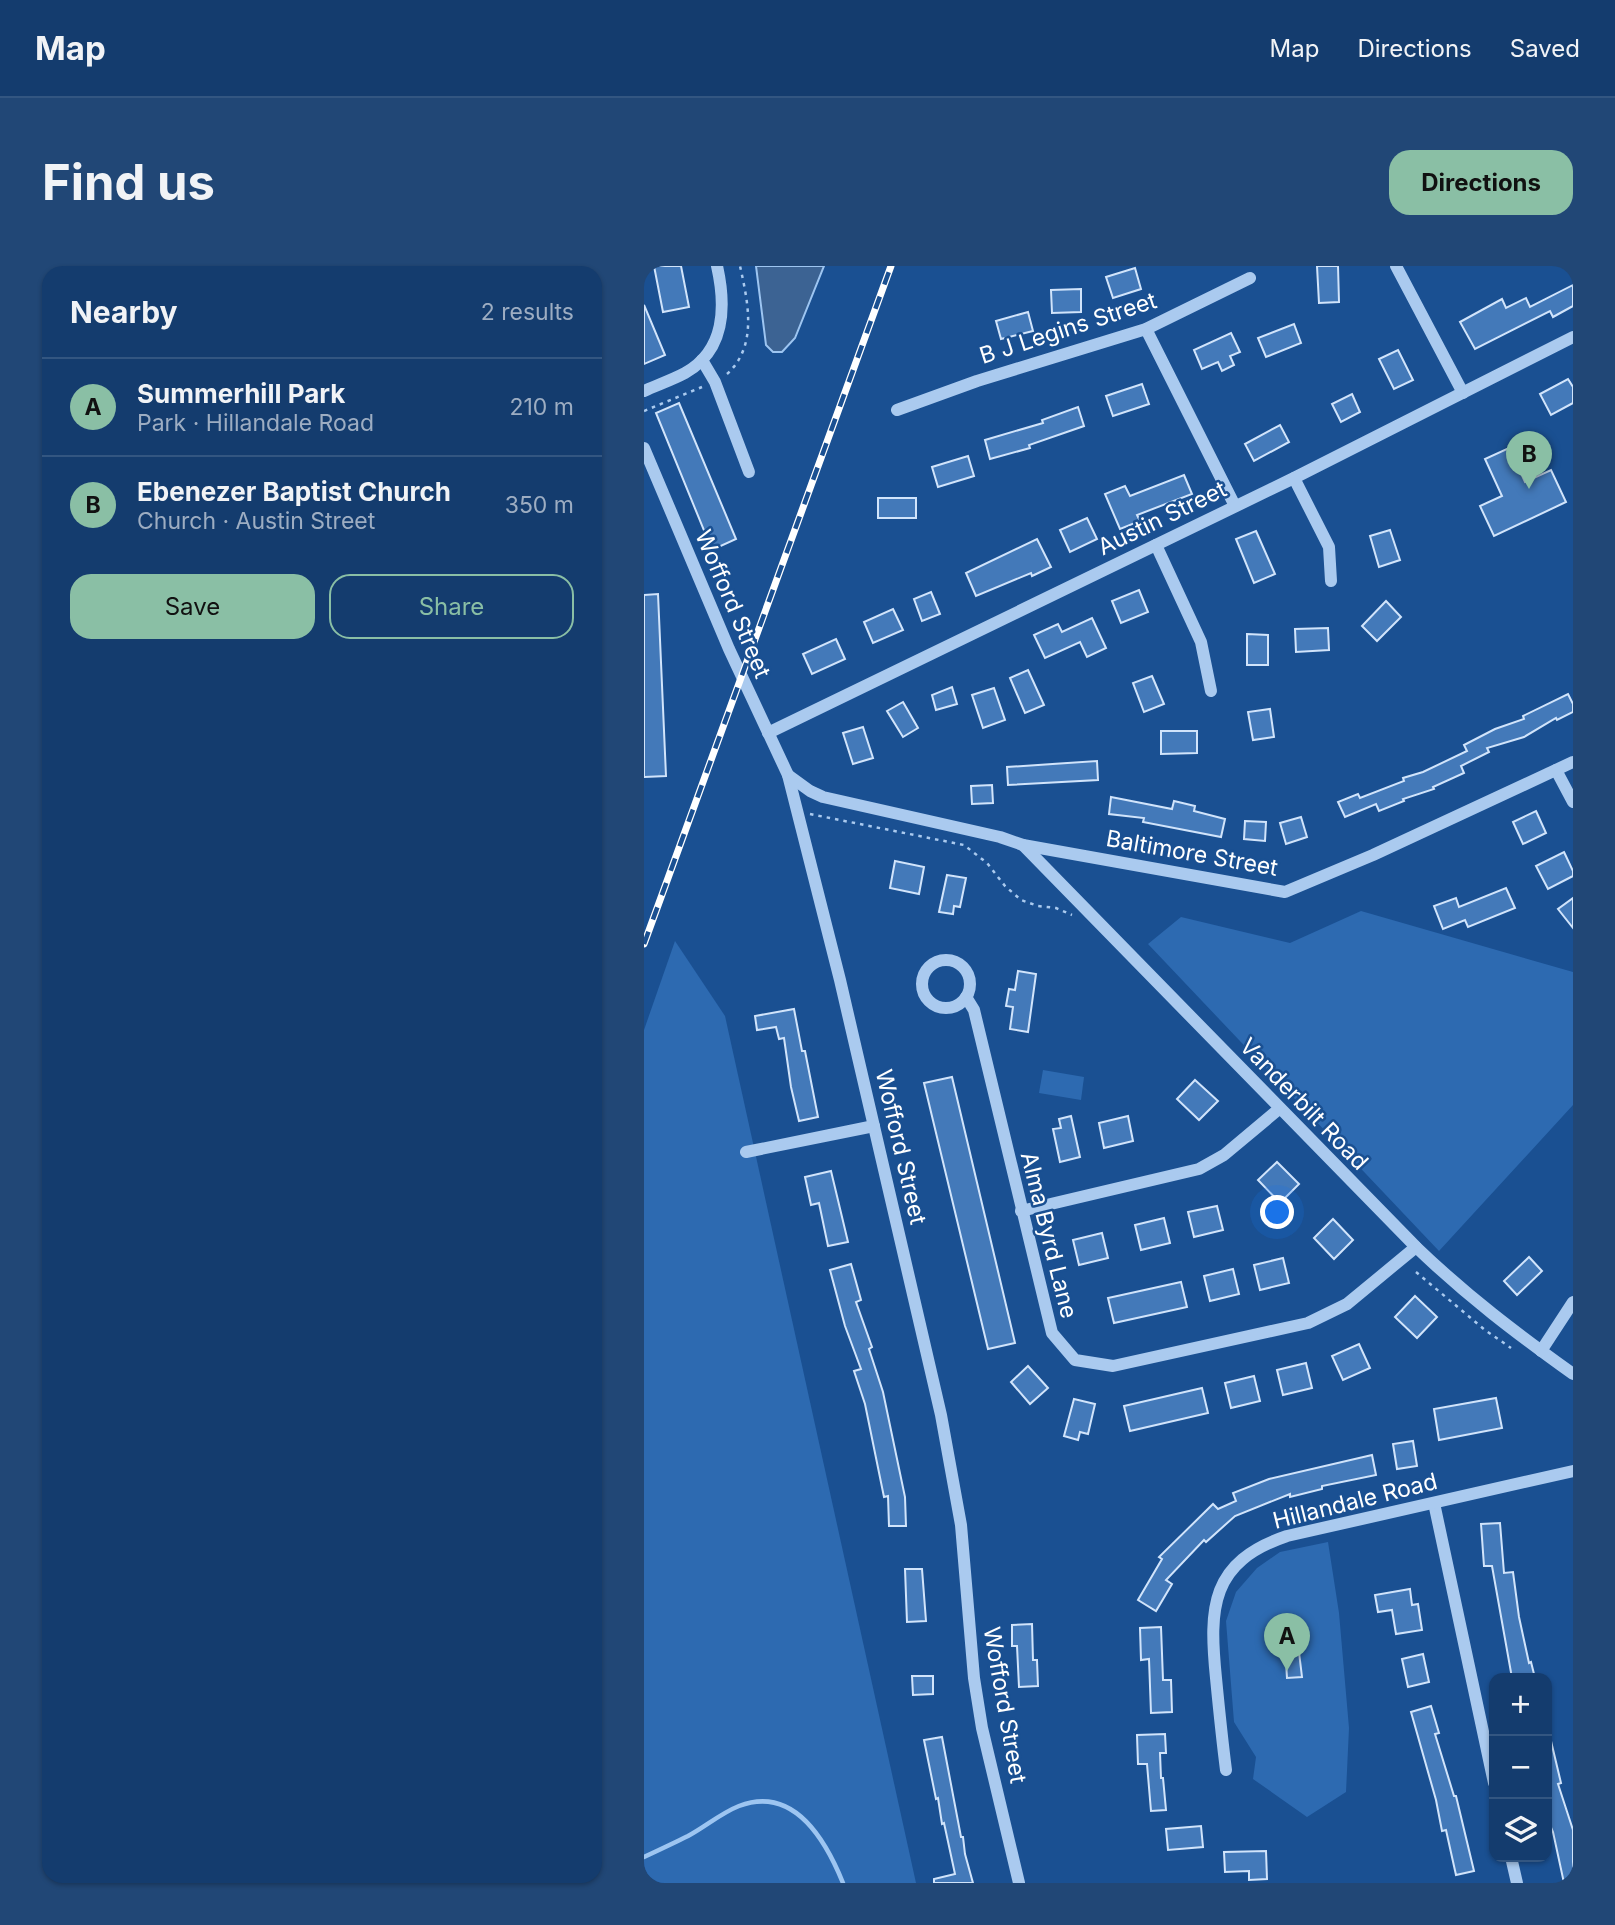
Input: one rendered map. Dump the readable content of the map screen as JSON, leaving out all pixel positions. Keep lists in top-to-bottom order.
{
  "streets": {
    "street": [
      "B J Legins Street",
      "Austin Street",
      "Wofford Street",
      "Baltimore Street",
      "Vanderbilt Road",
      "Alma Byrd Lane",
      "Hillandale Road"
    ]
  },
  "crossings": [
    ["Austin Street", "Wofford Street"],
    ["Wofford Street", "Baltimore Street"],
    ["Baltimore Street", "Vanderbilt Road"],
    ["Vanderbilt Road", "Alma Byrd Lane"]
  ],
  "page": {
    "header": "Map",
    "nav": ["Map", "Directions", "Saved"],
    "buttons": [
      "Directions",
      ["Save", "Share"]
    ],
    "title": "Find us",
    "heading": ["Nearby", "2 results"],
    "list": [
      {
        "mark": "A",
        "name": "Summerhill Park",
        "note": "Park · Hillandale Road",
        "value": "210 m"
      },
      {
        "mark": "B",
        "name": "Ebenezer Baptist Church",
        "note": "Church · Austin Street",
        "value": "350 m"
      }
    ],
    "pins": ["B", "A"],
    "map_buttons": ["+", "−"]
  }
}
